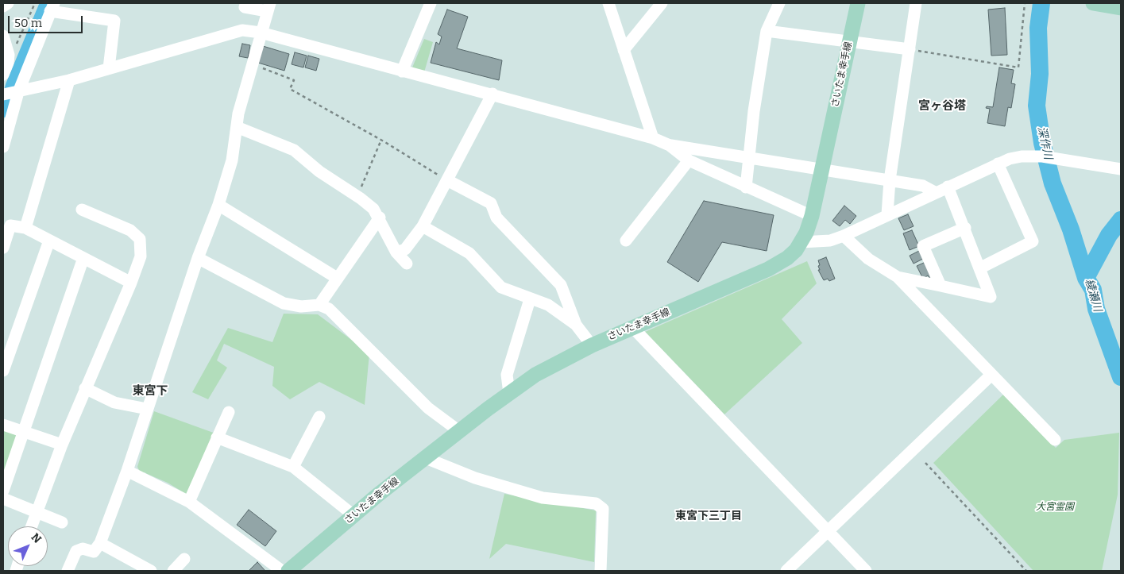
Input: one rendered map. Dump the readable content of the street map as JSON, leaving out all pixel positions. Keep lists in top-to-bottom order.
{
  "streets": {
    "main road": ["さいたま幸手線"]
  },
  "districts": ["宮ヶ谷塔", "東宮下", "東宮下三丁目"],
  "water": ["深作川", "綾瀬川"],
  "parks": ["大宮霊園"],
  "scale_bar": "50 m",
  "north": "top right"
}
